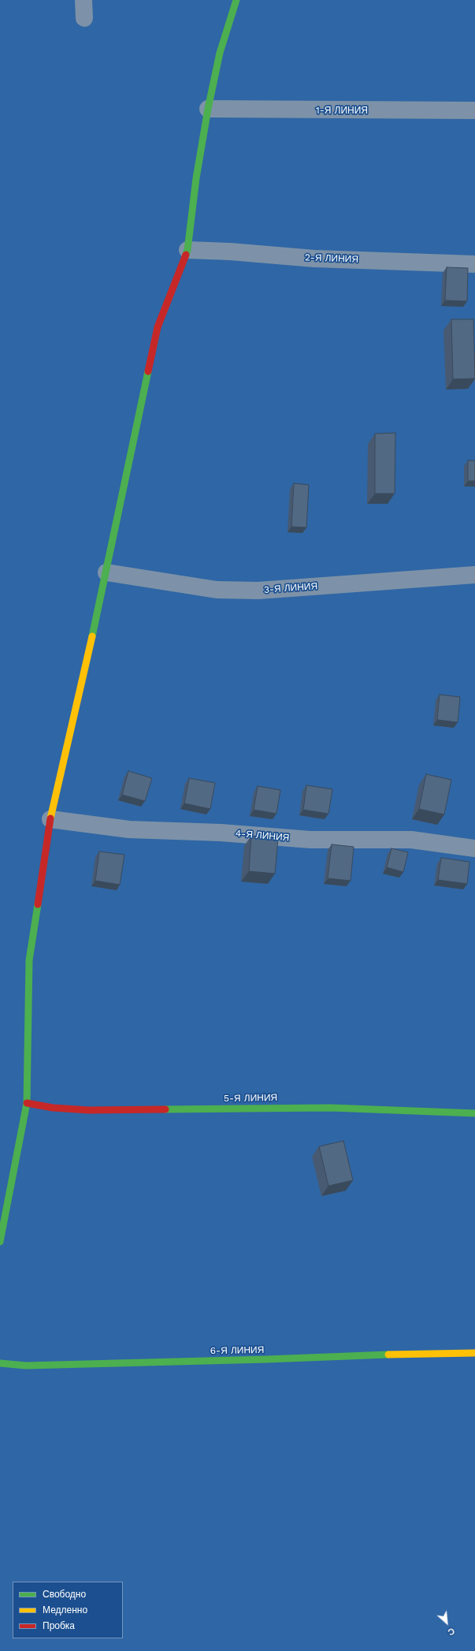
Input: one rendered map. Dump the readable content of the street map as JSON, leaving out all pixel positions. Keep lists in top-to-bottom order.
{
  "streets": {
    "street": [
      "1-Я ЛИНИЯ",
      "2-Я ЛИНИЯ",
      "3-Я ЛИНИЯ",
      "4-Я ЛИНИЯ",
      "5-Я ЛИНИЯ",
      "6-Я ЛИНИЯ"
    ]
  },
  "legend": ["Свободно", "Медленно", "Пробка"],
  "north": "bottom right"
}
